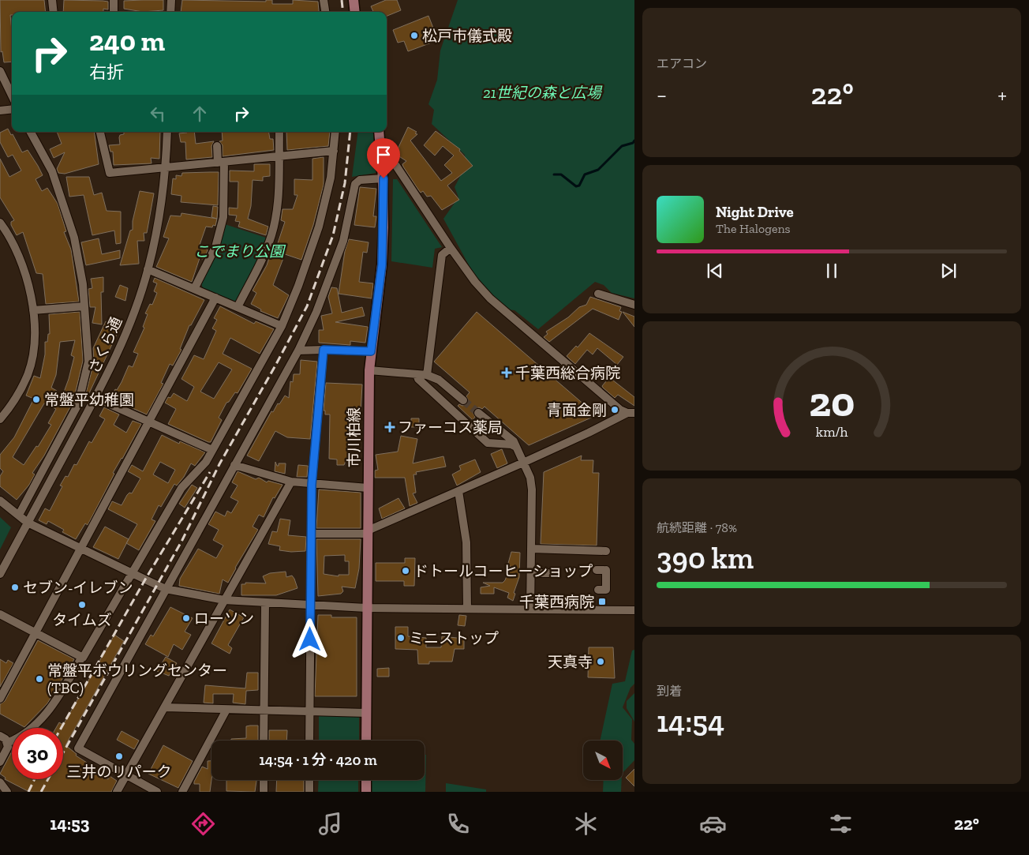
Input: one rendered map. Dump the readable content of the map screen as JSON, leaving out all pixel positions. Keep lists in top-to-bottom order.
{
  "streets": {
    "main road": ["市川柏線"],
    "street": ["さくら通"]
  },
  "parks": ["21世紀の森と広場", "こでまり公園"],
  "places": {
    "other": [
      "松戸市儀式殿",
      "常盤平幼稚園",
      "青面金剛",
      "ドトールコーヒーショップ",
      "セブン-イレブン",
      "タイムズ",
      "ローソン",
      "ミニストップ",
      "天真寺",
      "常盤平ボウリングセンター (TBC)",
      "三井のリパーク"
    ],
    "health": ["千葉西総合病院", "ファーコス薬局"],
    "transit": ["千葉西病院"]
  },
  "north": "bottom right",
  "page": {
    "tile": [
      "エアコン",
      ["航続距離 · 78%", "390 km"],
      ["到着", "14:54"]
    ],
    "turn": ["240 m", "右折"],
    "heat": ["−", "22°", "+"],
    "song": ["Night Drive", "The Halogens"],
    "limit": "30",
    "trip": "14:54 · 1 分 · 420 m",
    "tabs": ["14:53", "22°"],
    "gauge": ["20", "km/h"]
  }
}
